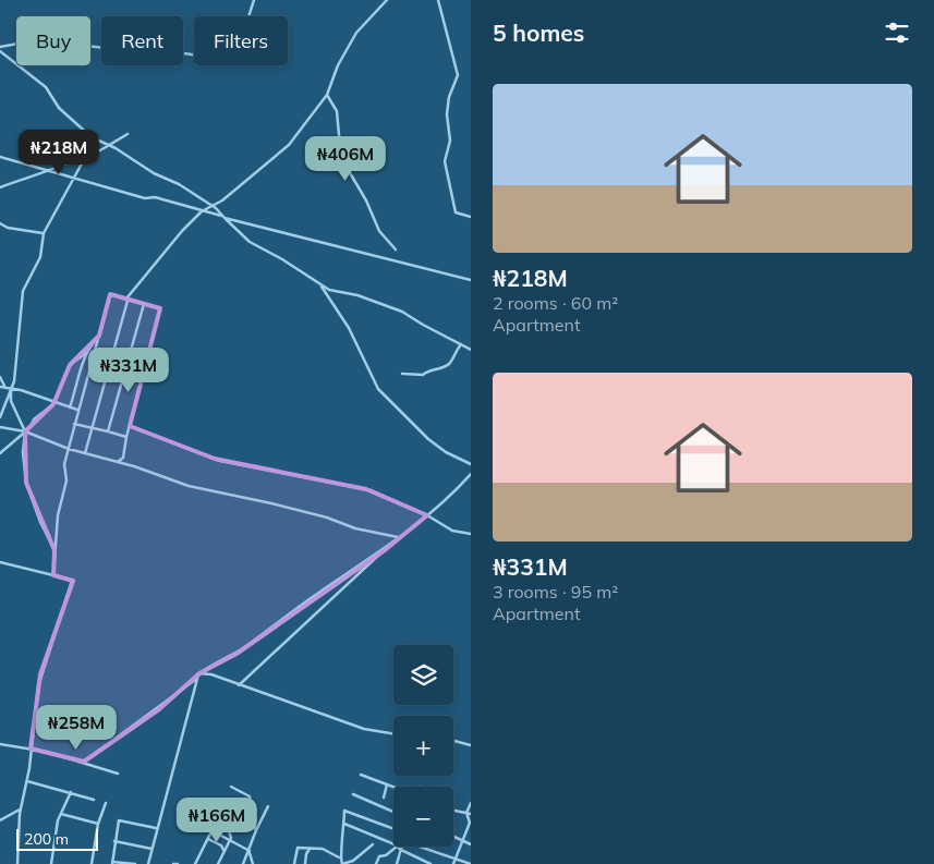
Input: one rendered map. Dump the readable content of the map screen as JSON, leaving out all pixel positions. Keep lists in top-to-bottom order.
{
  "scale_bar": "200 m",
  "page": {
    "heading": "5 homes",
    "chip": ["Buy", "Rent", "Filters"],
    "list": [
      {
        "name": "₦218M",
        "note": "2 rooms · 60 m² · Apartment"
      },
      {
        "name": "₦331M",
        "note": "3 rooms · 95 m² · Apartment"
      }
    ],
    "price": [
      "₦218M",
      "₦406M",
      "₦331M",
      "₦258M",
      "₦166M"
    ],
    "map_buttons": ["+", "−"],
    "scale": "200 m"
  }
}
